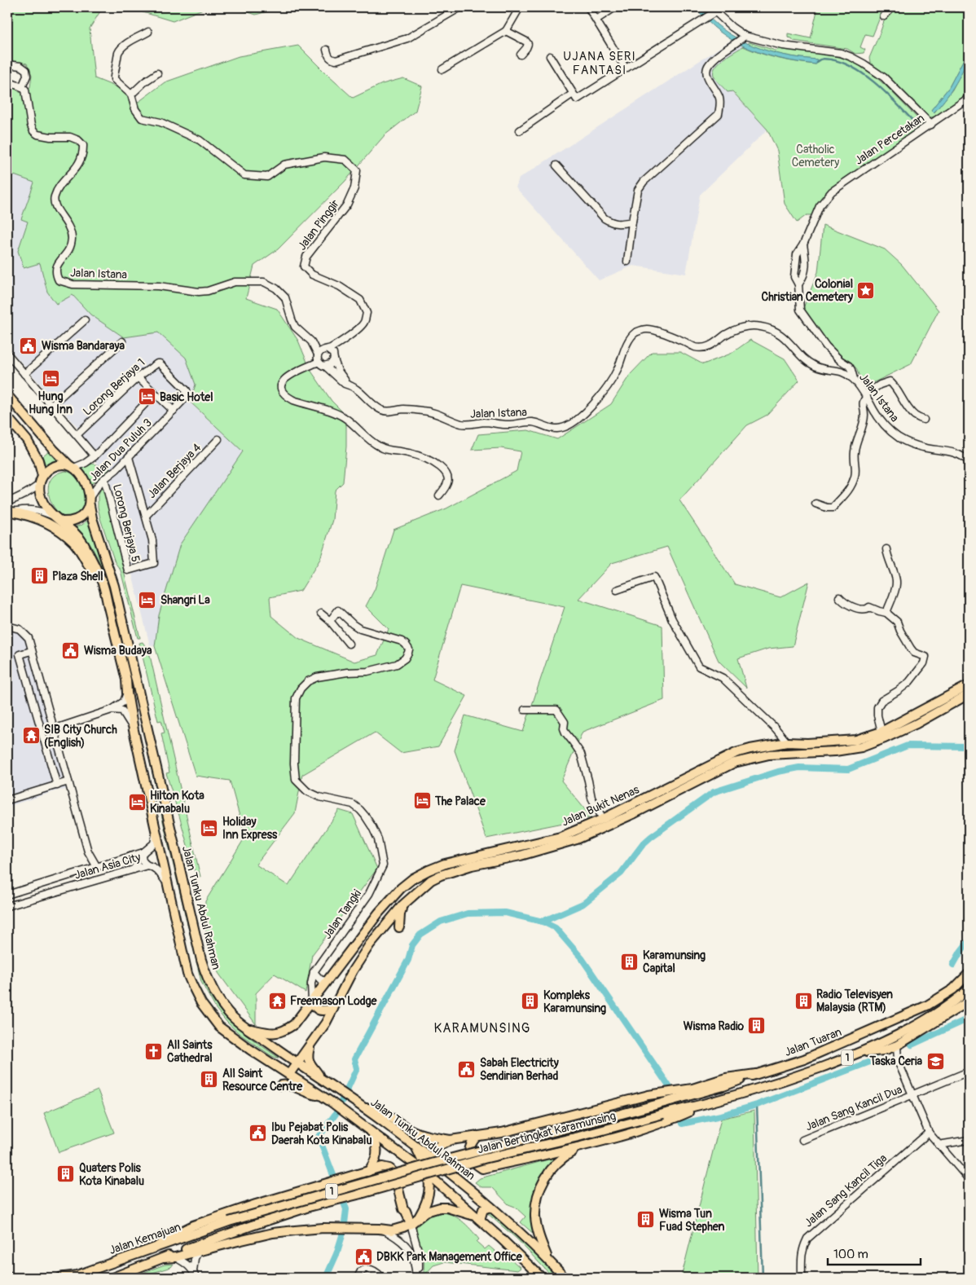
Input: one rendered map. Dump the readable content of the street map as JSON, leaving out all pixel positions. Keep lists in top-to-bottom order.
{
  "streets": {
    "main road": [
      "Jalan Bukit Nenas",
      "Jalan Tunku Abdul Rahman",
      "Jalan Tuaran",
      "1",
      "Jalan Bertingkat Karamunsing",
      "Jalan Kemajuan"
    ],
    "street": [
      "Jalan Percetakan",
      "Jalan Pinggir",
      "Jalan Istana",
      "Lorong Berjaya 1",
      "Jalan Dua Puluh 3",
      "Jalan Berjaya 4",
      "Lorong Berjaya 5",
      "Jalan Asia City",
      "Jalan Tangki",
      "Jalan Sang Kancil Dua",
      "Jalan Sang Kancil Tiga"
    ]
  },
  "crossings": [
    ["Jalan Percetakan", "Jalan Istana"],
    ["Jalan Pinggir", "Jalan Istana"],
    ["Lorong Berjaya 1", "Jalan Dua Puluh 3"],
    ["Jalan Dua Puluh 3", "Lorong Berjaya 5"],
    ["Jalan Dua Puluh 3", "Jalan Tunku Abdul Rahman"],
    ["Jalan Berjaya 4", "Lorong Berjaya 5"],
    ["Jalan Bukit Nenas", "Jalan Tunku Abdul Rahman"],
    ["Jalan Bukit Nenas", "Jalan Tangki"],
    ["Jalan Tuaran", "Jalan Bertingkat Karamunsing"],
    ["1", "Jalan Bertingkat Karamunsing"],
    ["Jalan Bertingkat Karamunsing", "Jalan Kemajuan"]
  ],
  "districts": ["UJANA SERI FANTASI", "KARAMUNSING"],
  "parks": ["Catholic Cemetery"],
  "places": {
    "place": ["Colonial Christian Cemetery"],
    "public building": [
      "Wisma Bandaraya",
      "Wisma Budaya",
      "Sabah Electricity Sendirian Berhad",
      "Ibu Pejabat Polis Daerah Kota Kinabalu",
      "DBKK Park Management Office"
    ],
    "hotel": [
      "Hung Hung Inn",
      "Basic Hotel",
      "Shangri La",
      "The Palace",
      "Hilton Kota Kinabalu",
      "Holiday Inn Express"
    ],
    "building": [
      "Plaza Shell",
      "Karamunsing Capital",
      "Radio Televisyen Malaysia (RTM)",
      "Kompleks Karamunsing",
      "Wisma Radio",
      "All Saint Resource Centre",
      "Quaters Polis Kota Kinabalu",
      "Wisma Tun Fuad Stephen"
    ],
    "temple": ["SIB City Church (English)", "Freemason Lodge"],
    "church": ["All Saints Cathedral"],
    "school or university": ["Taska Ceria"]
  },
  "scale_bar": "100 m"
}
